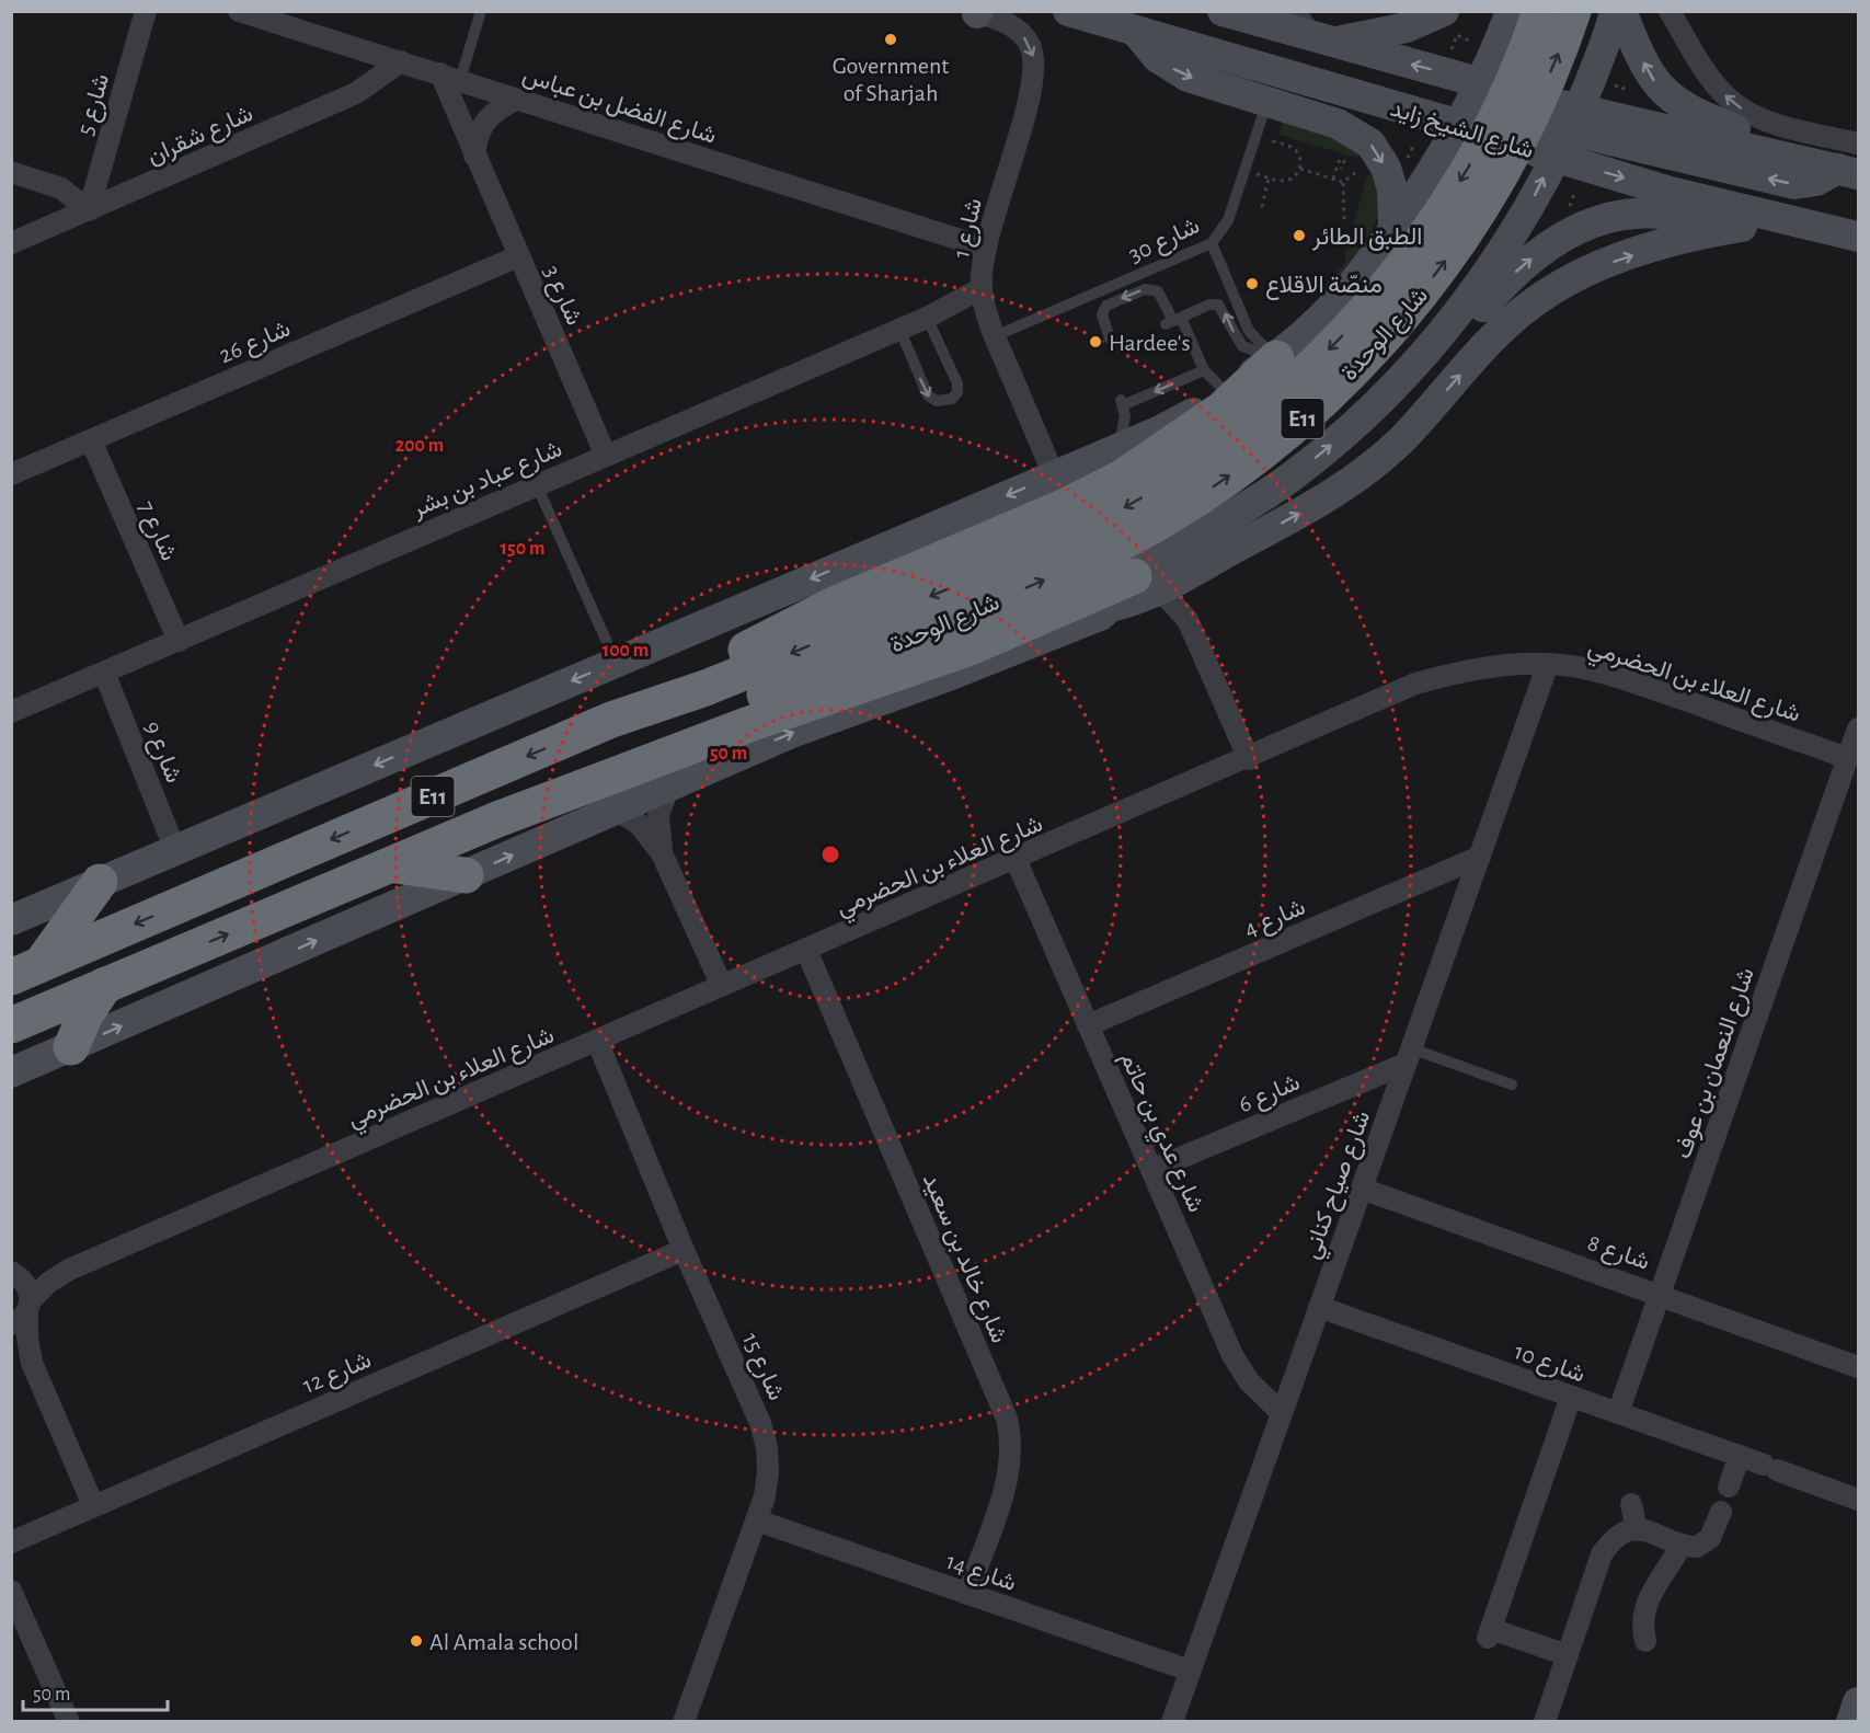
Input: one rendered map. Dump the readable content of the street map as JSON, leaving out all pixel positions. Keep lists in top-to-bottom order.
{
  "streets": {
    "highway": ["شارع الوحدة", "E11"],
    "street": [
      "شارع 5",
      "شارع الفضل بن عباس",
      "شارع الشيخ زايد",
      "شارع شقران",
      "شارع 1",
      "شارع 3",
      "شارع 26",
      "شارع عباد بن بشر",
      "شارع 7",
      "شارع العلاء بن الحضرمي",
      "شارع 9",
      "شارع 4",
      "شارع النعمان بن عوف",
      "شارع 6",
      "شارع عدي بن حاتم",
      "شارع صياح كناني",
      "شارع 8",
      "شارع خالد بن سعيد",
      "شارع 10",
      "شارع 15",
      "شارع 12",
      "شارع 14"
    ],
    "lane": ["شارع 30"]
  },
  "crossings": [
    ["شارع 5", "شارع شقران"],
    ["شارع الفضل بن عباس", "شارع شقران"],
    ["شارع الفضل بن عباس", "شارع 1"],
    ["شارع الفضل بن عباس", "شارع 3"],
    ["شارع 1", "شارع 30"],
    ["شارع 1", "شارع عباد بن بشر"],
    ["شارع 3", "شارع 26"],
    ["شارع 3", "شارع عباد بن بشر"],
    ["شارع الوحدة", "E11"],
    ["شارع 26", "شارع 7"],
    ["شارع عباد بن بشر", "شارع 7"],
    ["شارع عباد بن بشر", "شارع 9"],
    ["شارع العلاء بن الحضرمي", "شارع النعمان بن عوف"],
    ["شارع العلاء بن الحضرمي", "شارع عدي بن حاتم"],
    ["شارع العلاء بن الحضرمي", "شارع صياح كناني"],
    ["شارع العلاء بن الحضرمي", "شارع خالد بن سعيد"],
    ["شارع العلاء بن الحضرمي", "شارع 15"],
    ["شارع 4", "شارع عدي بن حاتم"],
    ["شارع 4", "شارع صياح كناني"],
    ["شارع النعمان بن عوف", "شارع 8"],
    ["شارع النعمان بن عوف", "شارع 10"],
    ["شارع 6", "شارع عدي بن حاتم"],
    ["شارع 6", "شارع صياح كناني"],
    ["شارع عدي بن حاتم", "شارع صياح كناني"],
    ["شارع صياح كناني", "شارع 8"],
    ["شارع صياح كناني", "شارع 10"],
    ["شارع صياح كناني", "شارع 14"],
    ["شارع خالد بن سعيد", "شارع 14"],
    ["شارع 15", "شارع 12"],
    ["شارع 15", "شارع 14"]
  ],
  "one_way": ["شارع 1"],
  "places": [
    "Government of Sharjah",
    "الطبق الطائر",
    "منصّة الاقلاع",
    "Hardee's",
    "Al Amala school"
  ],
  "scale_bar": "50 m",
  "rings": [
    "200 m",
    "150 m",
    "100 m",
    "50 m"
  ]
}
